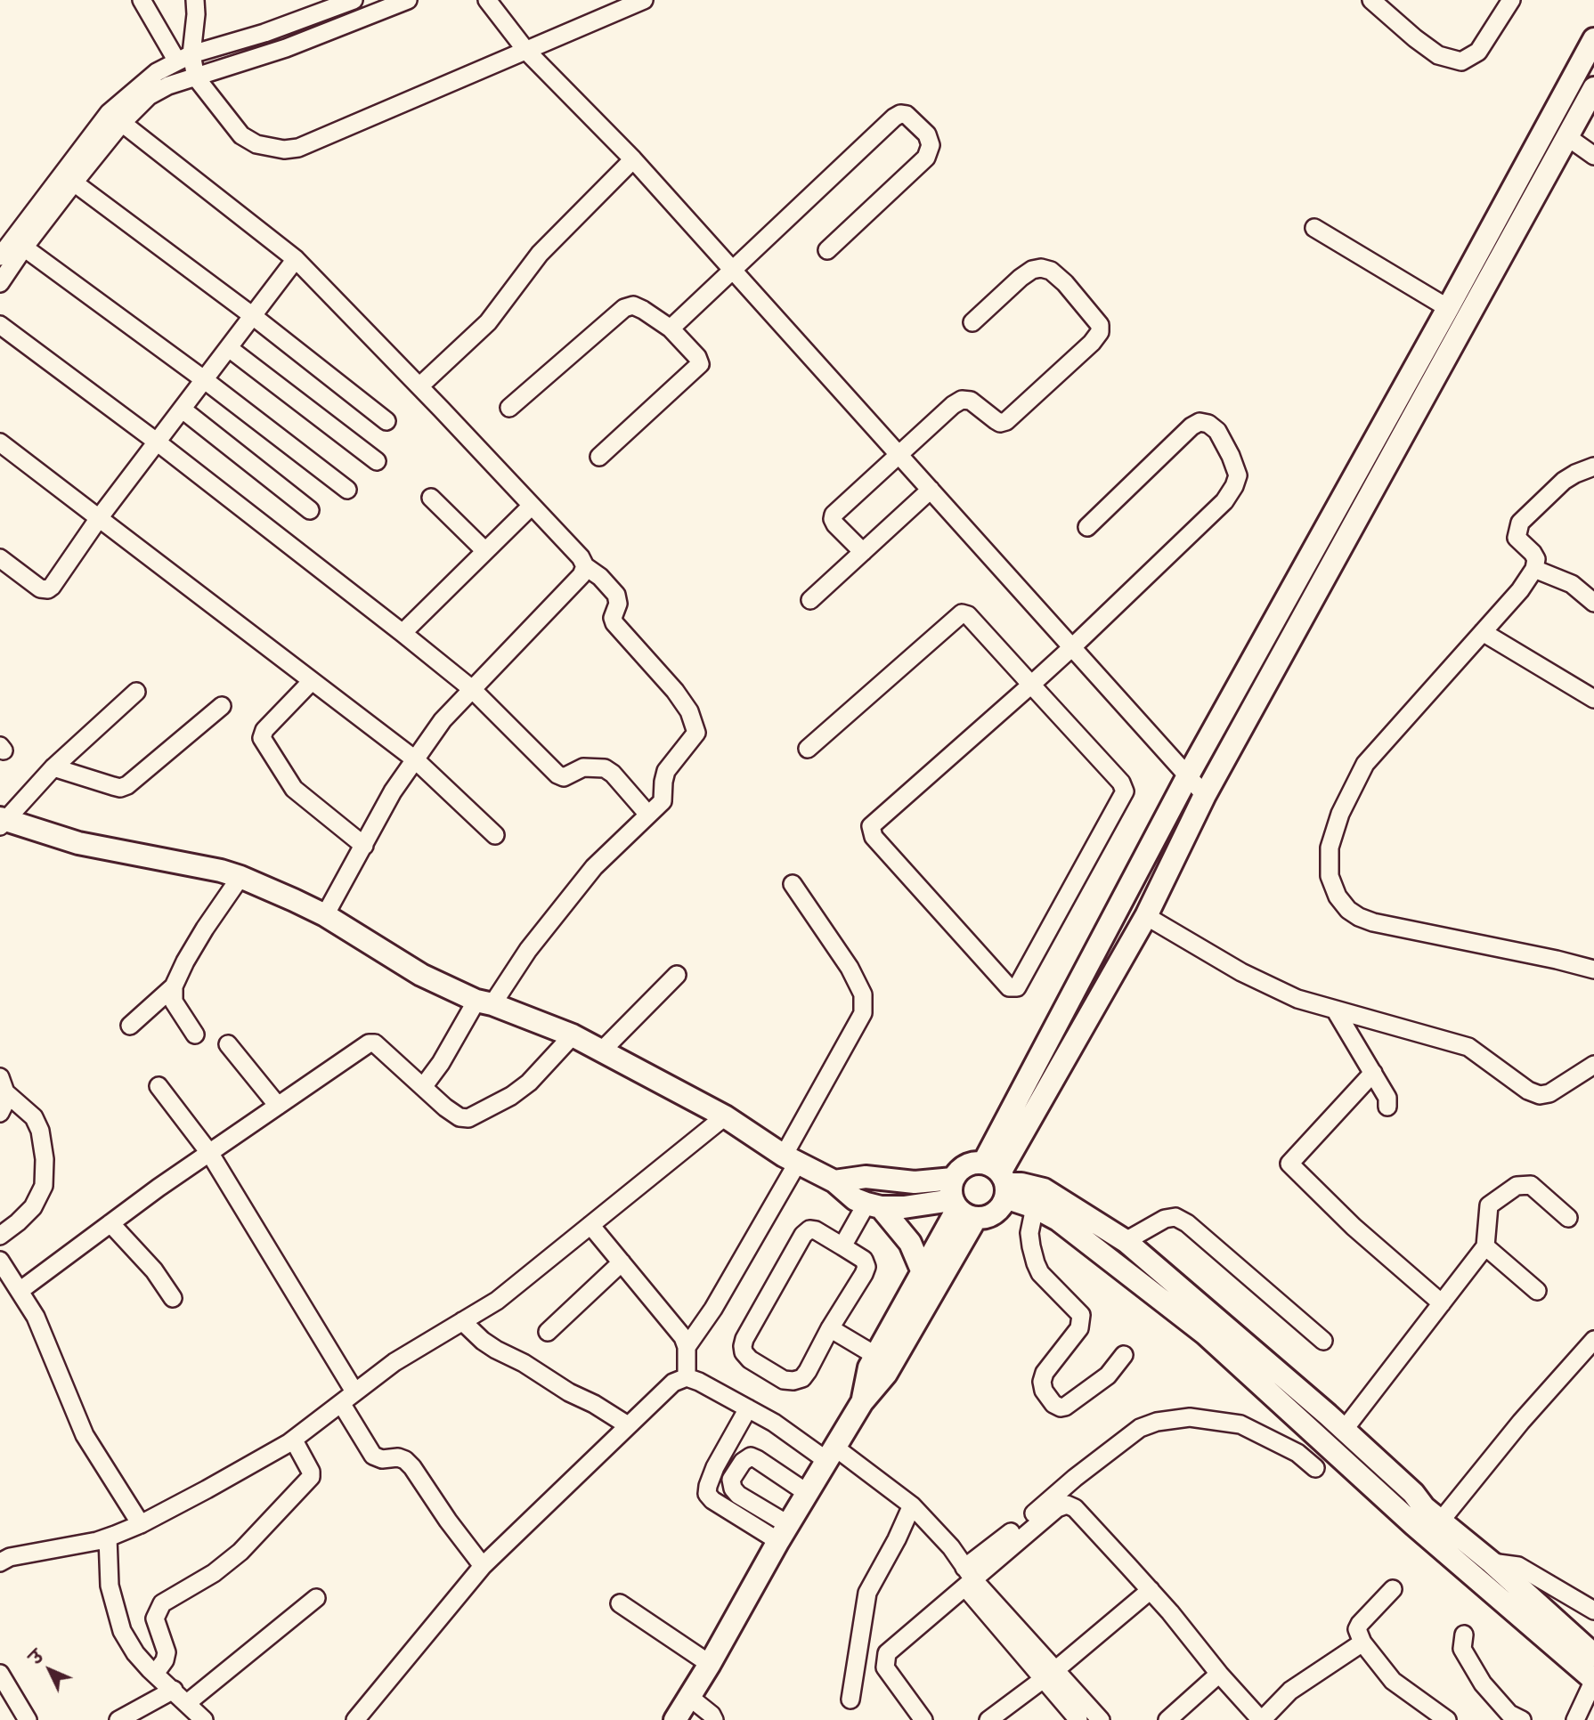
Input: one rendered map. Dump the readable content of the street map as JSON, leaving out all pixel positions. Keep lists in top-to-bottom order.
{
  "north": "top left"
}
